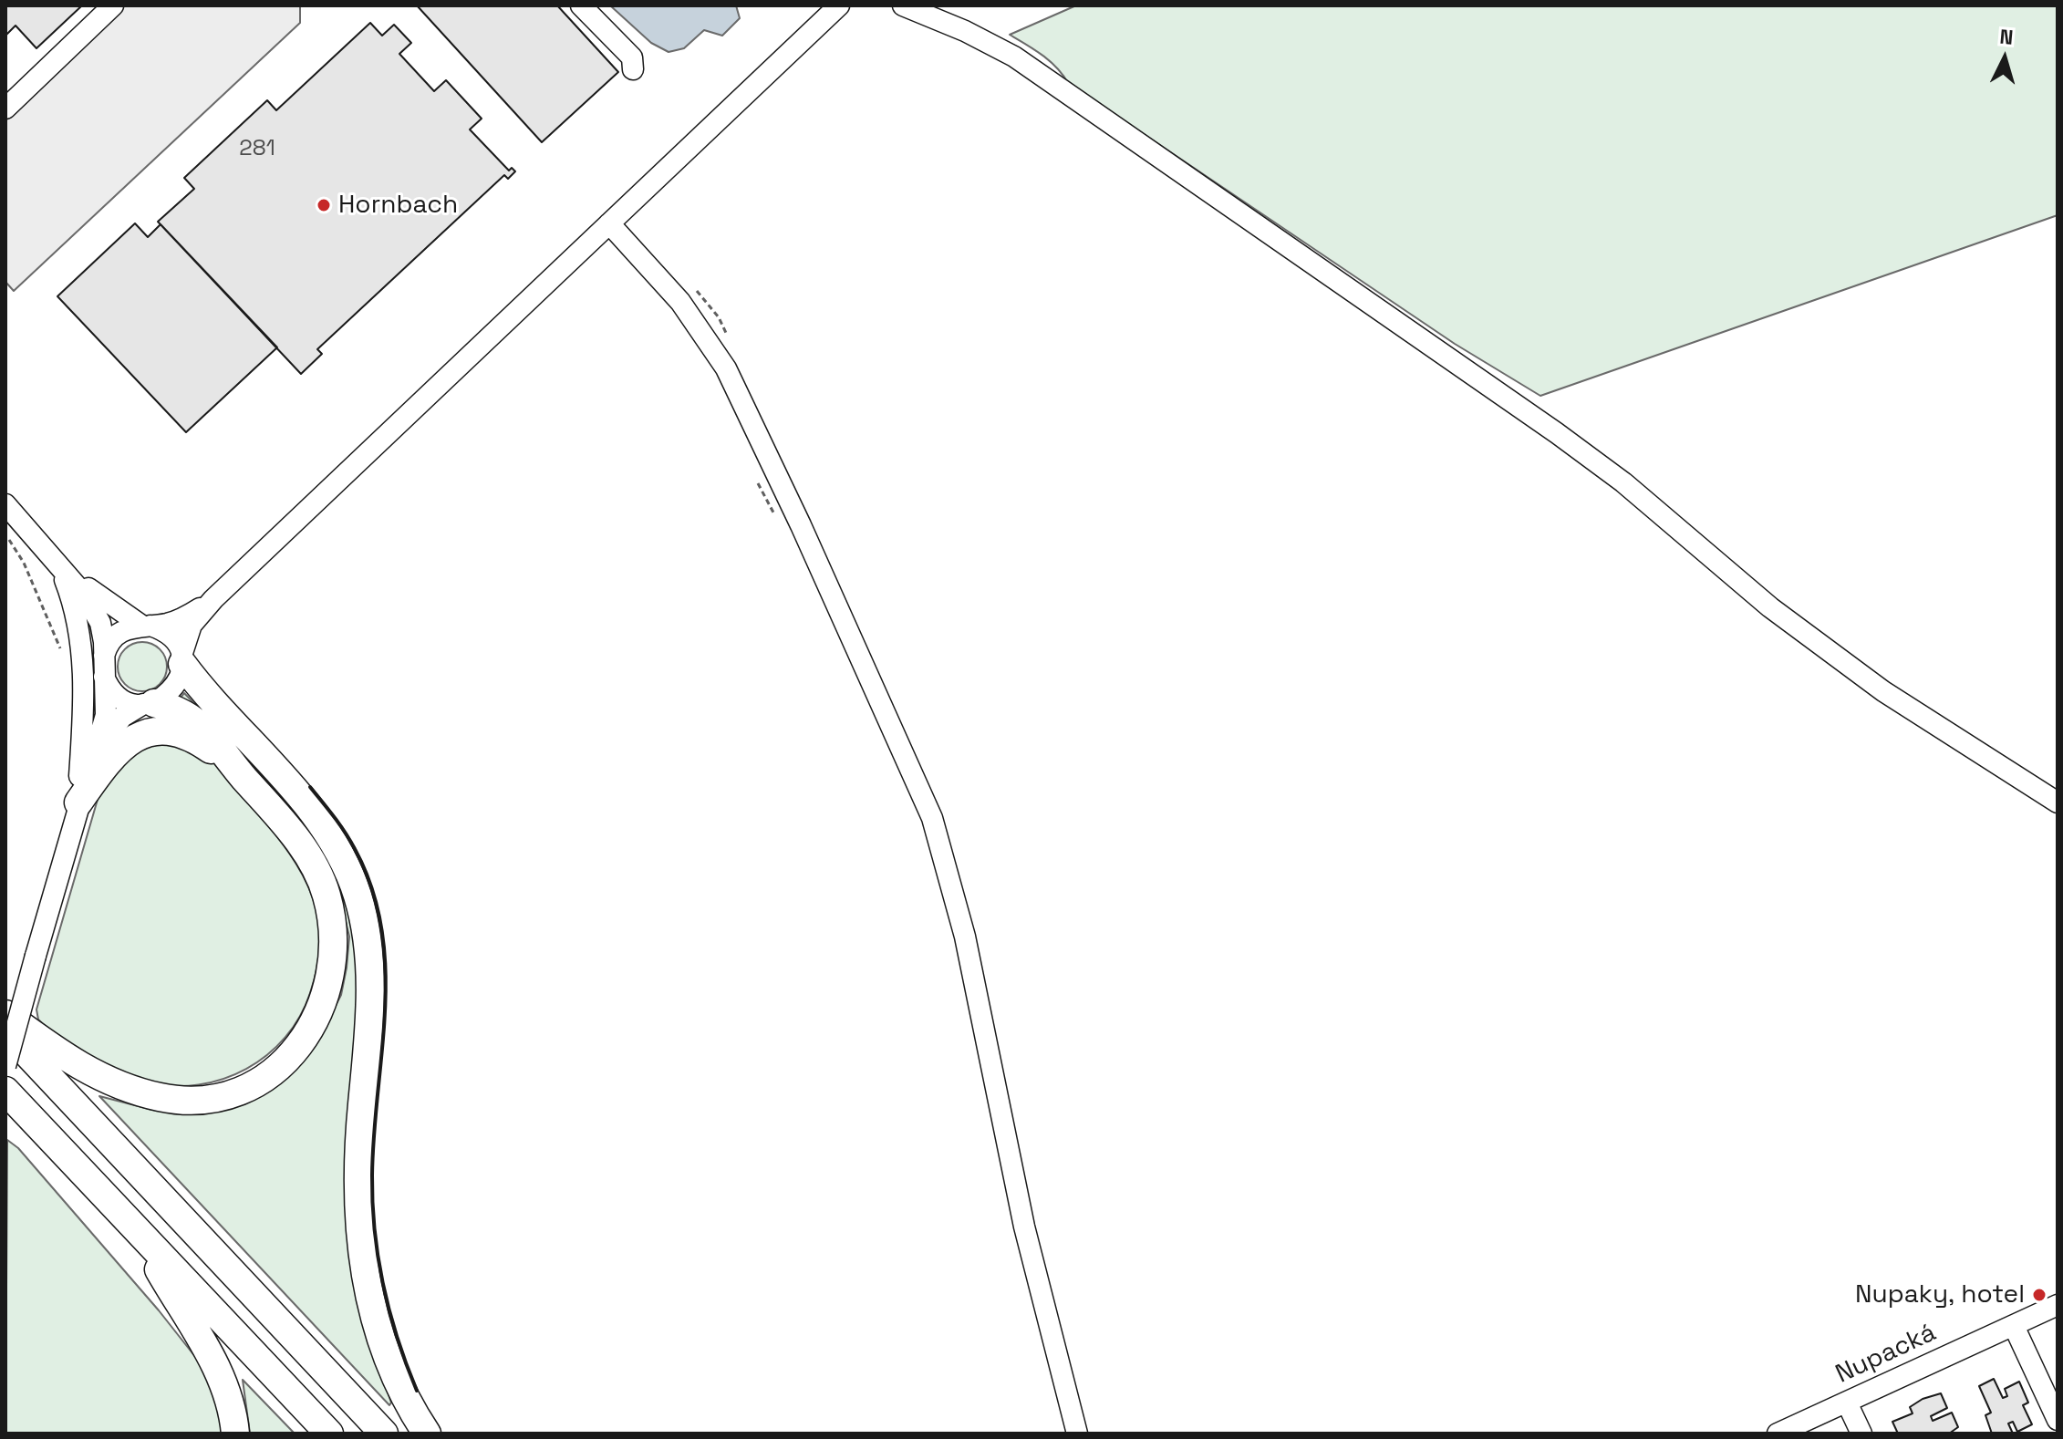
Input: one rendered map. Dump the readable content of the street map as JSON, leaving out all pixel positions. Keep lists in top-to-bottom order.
{
  "streets": {
    "street": ["Nupacká"]
  },
  "places": ["Hornbach", "Nupaky, hotel"],
  "house_numbers": ["281"],
  "north": "top"
}
